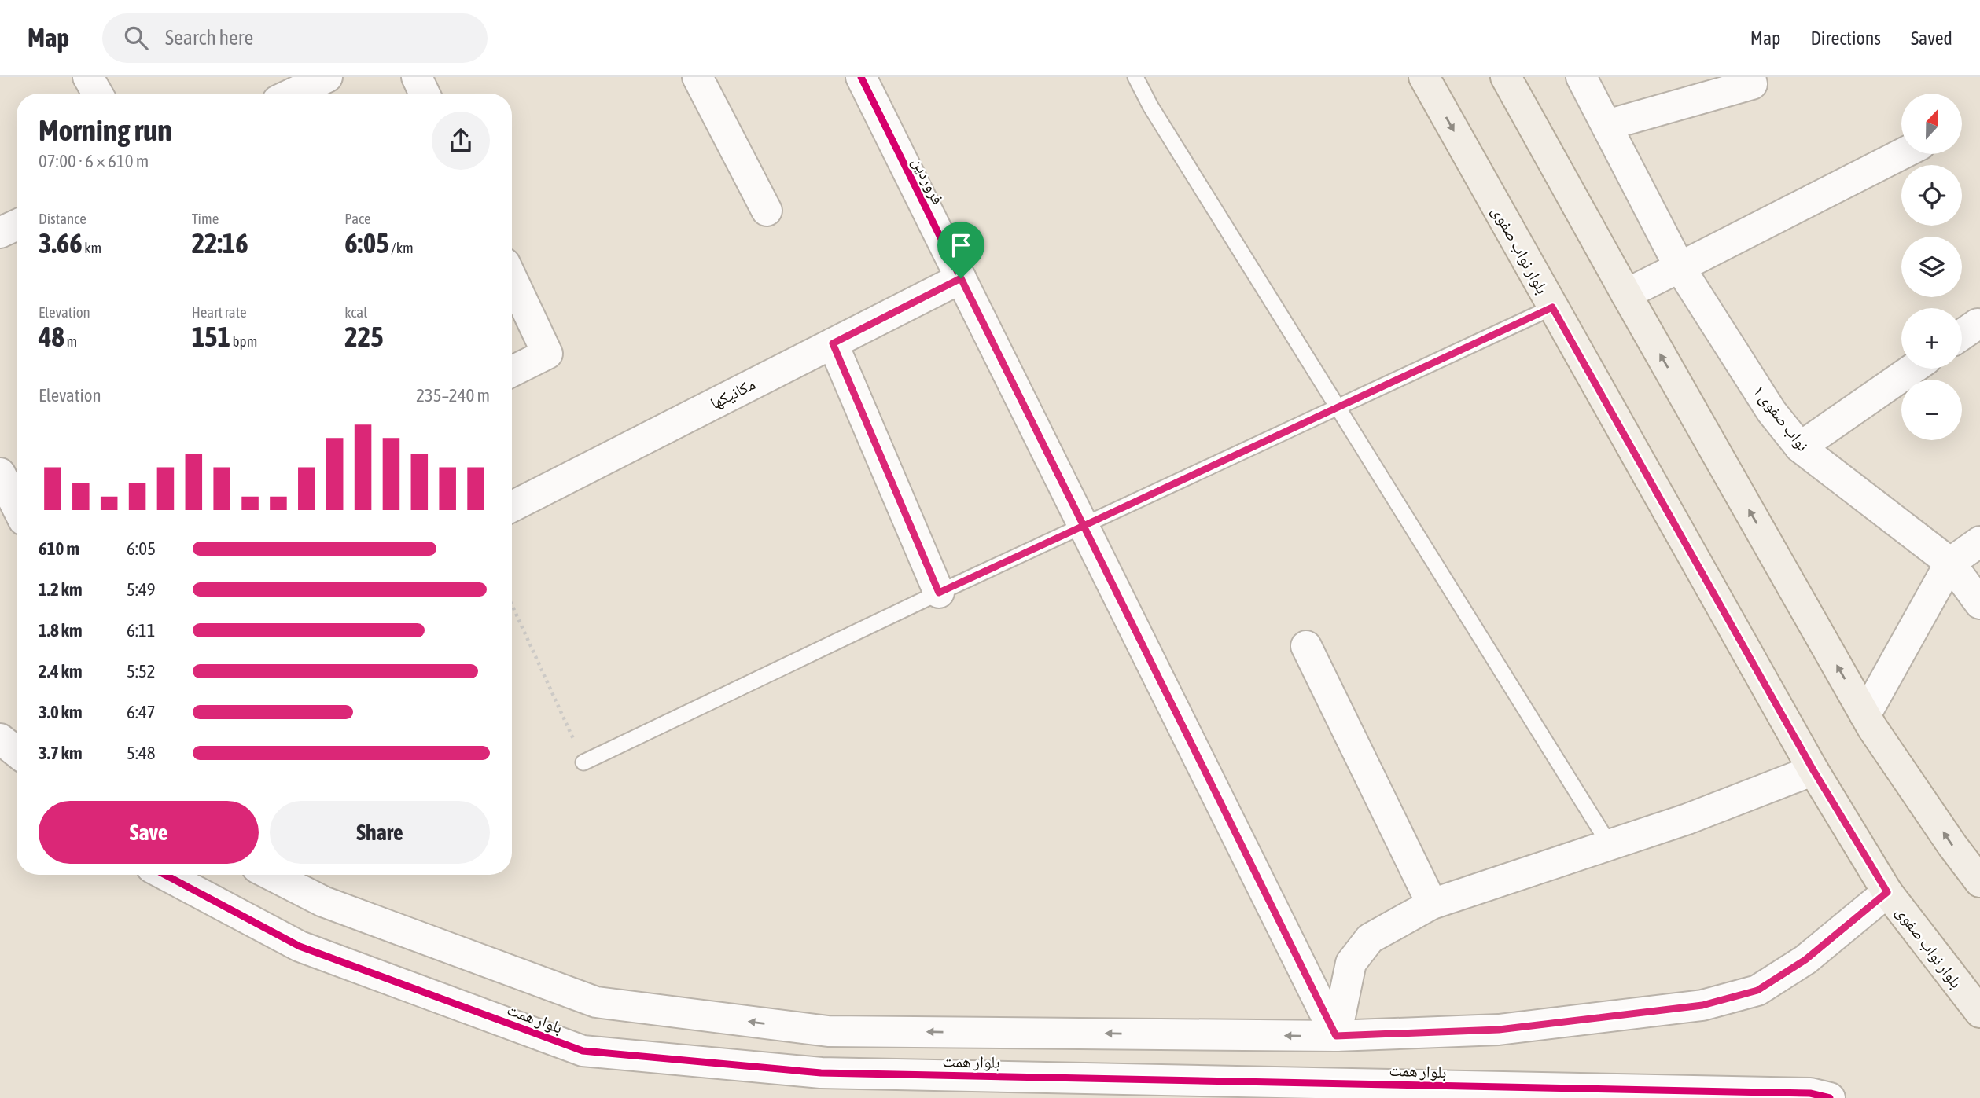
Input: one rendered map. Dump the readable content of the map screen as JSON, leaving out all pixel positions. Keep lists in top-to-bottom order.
{
  "streets": {
    "main road": ["بلوار نواب صفوی"],
    "street": [
      "فروردین",
      "مکانیکها",
      "نواب صفوی ۱",
      "بلوار همت"
    ]
  },
  "crossings": [
    ["فروردین", "مکانیکها"],
    ["فروردین", "بلوار همت"],
    ["بلوار نواب صفوی", "بلوار همت"]
  ],
  "north": "top",
  "page": {
    "header": "Map",
    "search": "Search here",
    "nav": ["Map", "Directions", "Saved"],
    "map_buttons": ["+", "−"],
    "heading": ["Morning run", "07:00 · 6 × 610 m"],
    "stats": [
      ["Distance", "3.66 km"],
      ["Time", "22:16"],
      ["Pace", "6:05 /km"],
      ["Elevation", "48 m"],
      ["Heart rate", "151 bpm"],
      ["kcal", "225"]
    ],
    "chart": ["Elevation", "235–240 m"],
    "list": [
      {
        "name": "610 m",
        "note": "6:05"
      },
      {
        "name": "1.2 km",
        "note": "5:49"
      },
      {
        "name": "1.8 km",
        "note": "6:11"
      },
      {
        "name": "2.4 km",
        "note": "5:52"
      },
      {
        "name": "3.0 km",
        "note": "6:47"
      },
      {
        "name": "3.7 km",
        "note": "5:48"
      }
    ],
    "buttons": ["Save", "Share"]
  }
}
